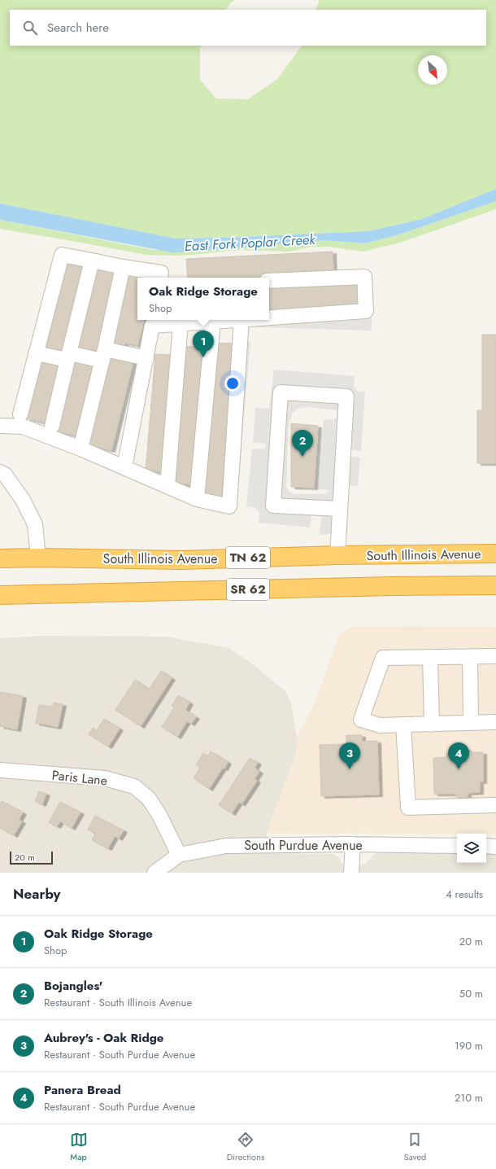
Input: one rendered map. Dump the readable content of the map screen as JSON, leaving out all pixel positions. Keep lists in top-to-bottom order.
{
  "streets": {
    "highway": ["South Illinois Avenue", "TN 62", "SR 62"],
    "street": ["Paris Lane", "South Purdue Avenue"]
  },
  "crossings": [
    ["Paris Lane", "South Purdue Avenue"]
  ],
  "water": ["East Fork Poplar Creek"],
  "scale_bar": "20 m",
  "north": "bottom right",
  "page": {
    "search": "Search here",
    "popup": ["Oak Ridge Storage", "Shop"],
    "pins": [
      "1",
      "2",
      "3",
      "4"
    ],
    "scale": "20 m",
    "heading": ["Nearby", "4 results"],
    "list": [
      {
        "mark": "1",
        "name": "Oak Ridge Storage",
        "note": "Shop",
        "value": "20 m"
      },
      {
        "mark": "2",
        "name": "Bojangles'",
        "note": "Restaurant · South Illinois Avenue",
        "value": "50 m"
      },
      {
        "mark": "3",
        "name": "Aubrey's - Oak Ridge",
        "note": "Restaurant · South Purdue Avenue",
        "value": "190 m"
      },
      {
        "mark": "4",
        "name": "Panera Bread",
        "note": "Restaurant · South Purdue Avenue",
        "value": "210 m"
      }
    ],
    "nav": ["Map", "Directions", "Saved"]
  }
}
